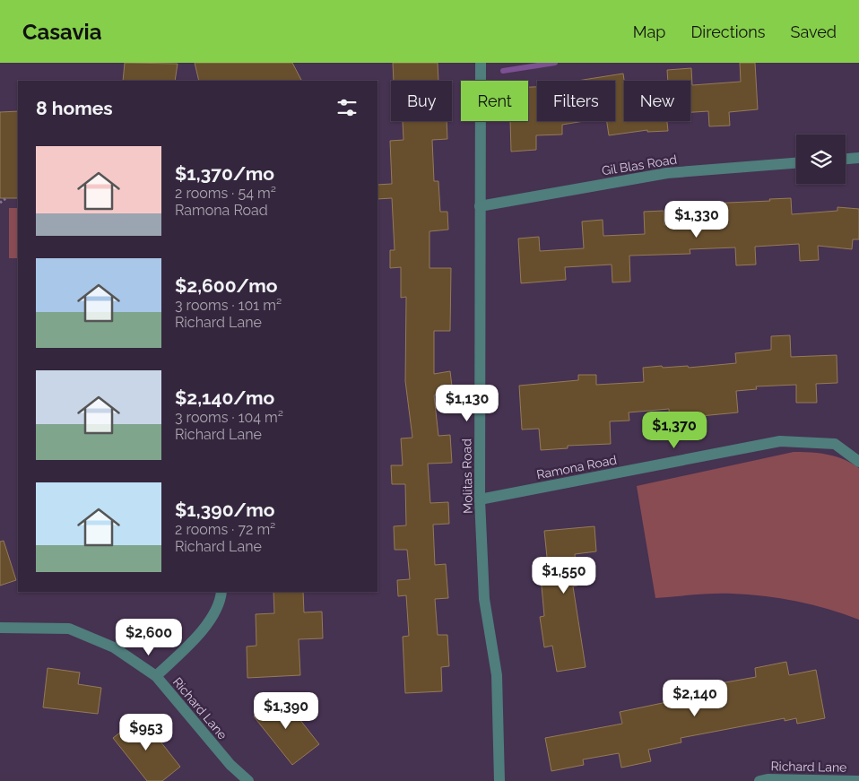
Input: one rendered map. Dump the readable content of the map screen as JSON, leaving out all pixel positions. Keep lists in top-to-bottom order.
{
  "streets": {
    "street": [
      "Gil Blas Road",
      "Ramona Road",
      "Molitas Road",
      "Richard Lane"
    ]
  },
  "crossings": [
    ["Gil Blas Road", "Molitas Road"],
    ["Ramona Road", "Molitas Road"]
  ],
  "page": {
    "header": "Casavia",
    "nav": ["Map", "Directions", "Saved"],
    "chip": [
      "Buy",
      "Rent",
      "Filters",
      "New"
    ],
    "heading": "8 homes",
    "list": [
      {
        "name": "$1,370/mo",
        "note": "2 rooms · 54 m² · Ramona Road"
      },
      {
        "name": "$2,600/mo",
        "note": "3 rooms · 101 m² · Richard Lane"
      },
      {
        "name": "$2,140/mo",
        "note": "3 rooms · 104 m² · Richard Lane"
      },
      {
        "name": "$1,390/mo",
        "note": "2 rooms · 72 m² · Richard Lane"
      }
    ],
    "price": [
      "$1,330",
      "$1,130",
      "$1,370",
      "$1,550",
      "$2,600",
      "$2,140",
      "$1,390",
      "$953"
    ]
  }
}
